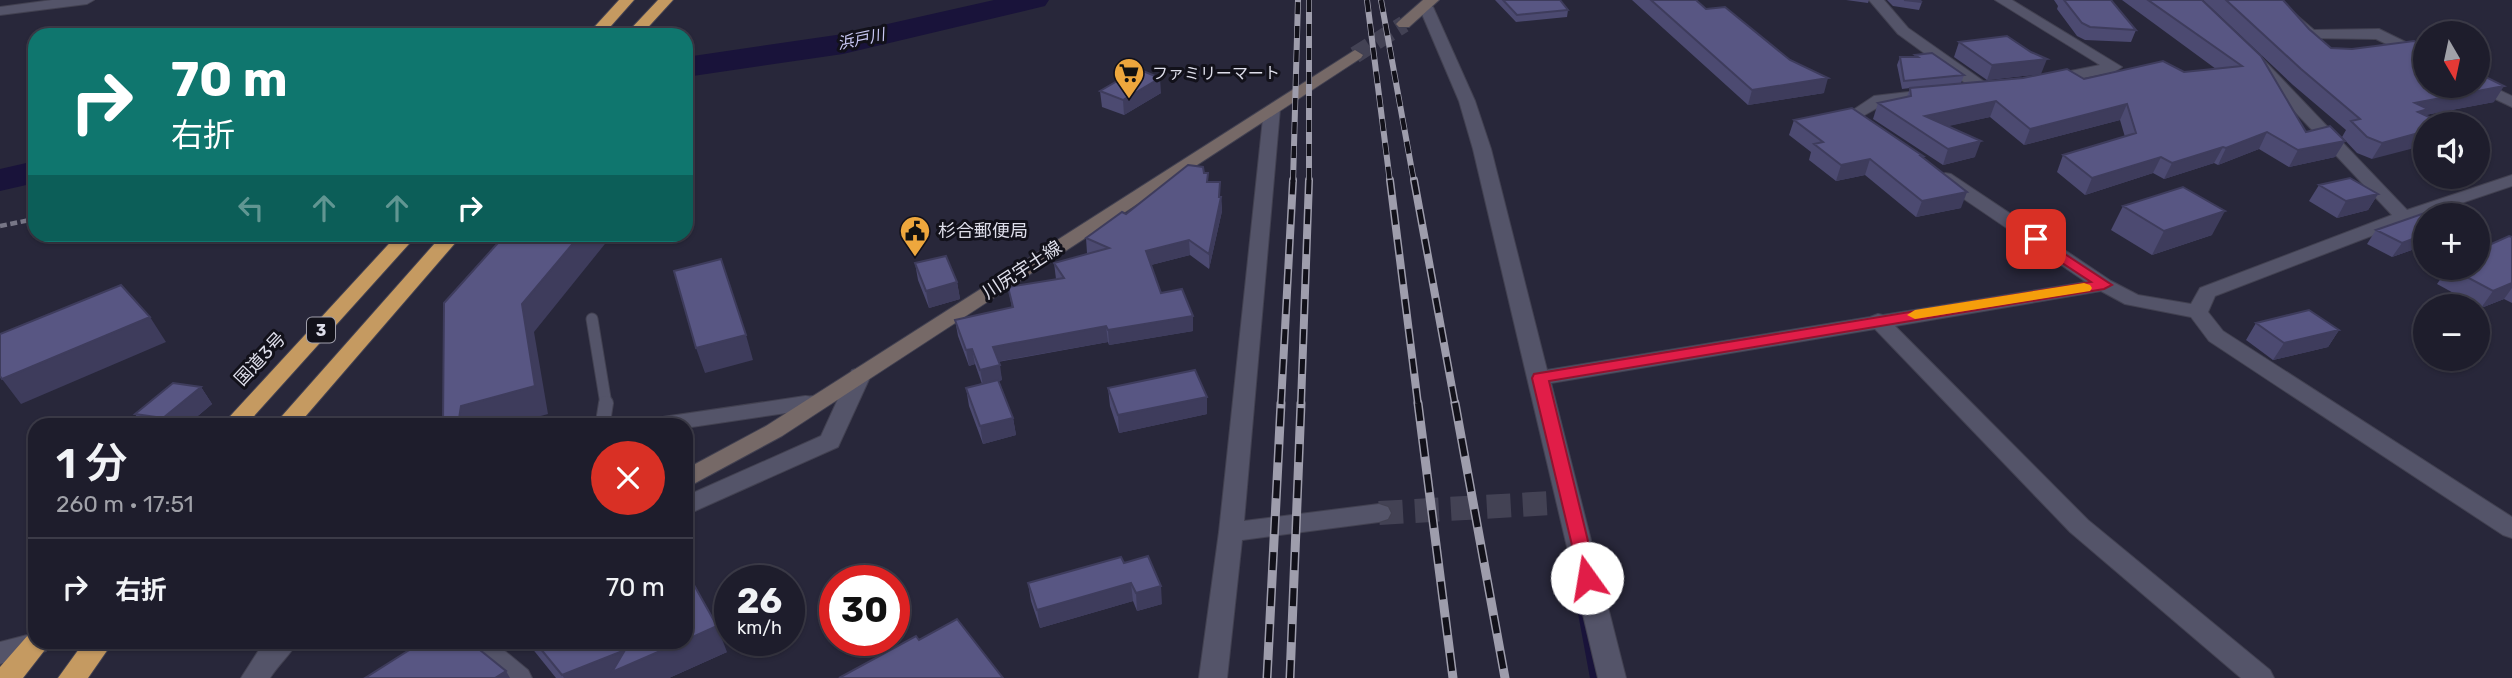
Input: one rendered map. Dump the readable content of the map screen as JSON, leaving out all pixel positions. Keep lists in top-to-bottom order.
{
  "streets": {
    "highway": ["3", "国道3号"],
    "main road": ["川尻宇土線"]
  },
  "water": ["浜戸川"],
  "places": {
    "supermarket": ["ファミリーマート"],
    "public building": ["杉合郵便局"]
  },
  "north": "bottom",
  "page": {
    "map_buttons": ["+", "−"],
    "turn": ["70 m", "右折"],
    "heading": ["1 分", "260 m · 17:51"],
    "list": [
      {
        "name": "右折",
        "value": "70 m"
      }
    ],
    "speed": "26 km/h",
    "limit": "30"
  }
}
